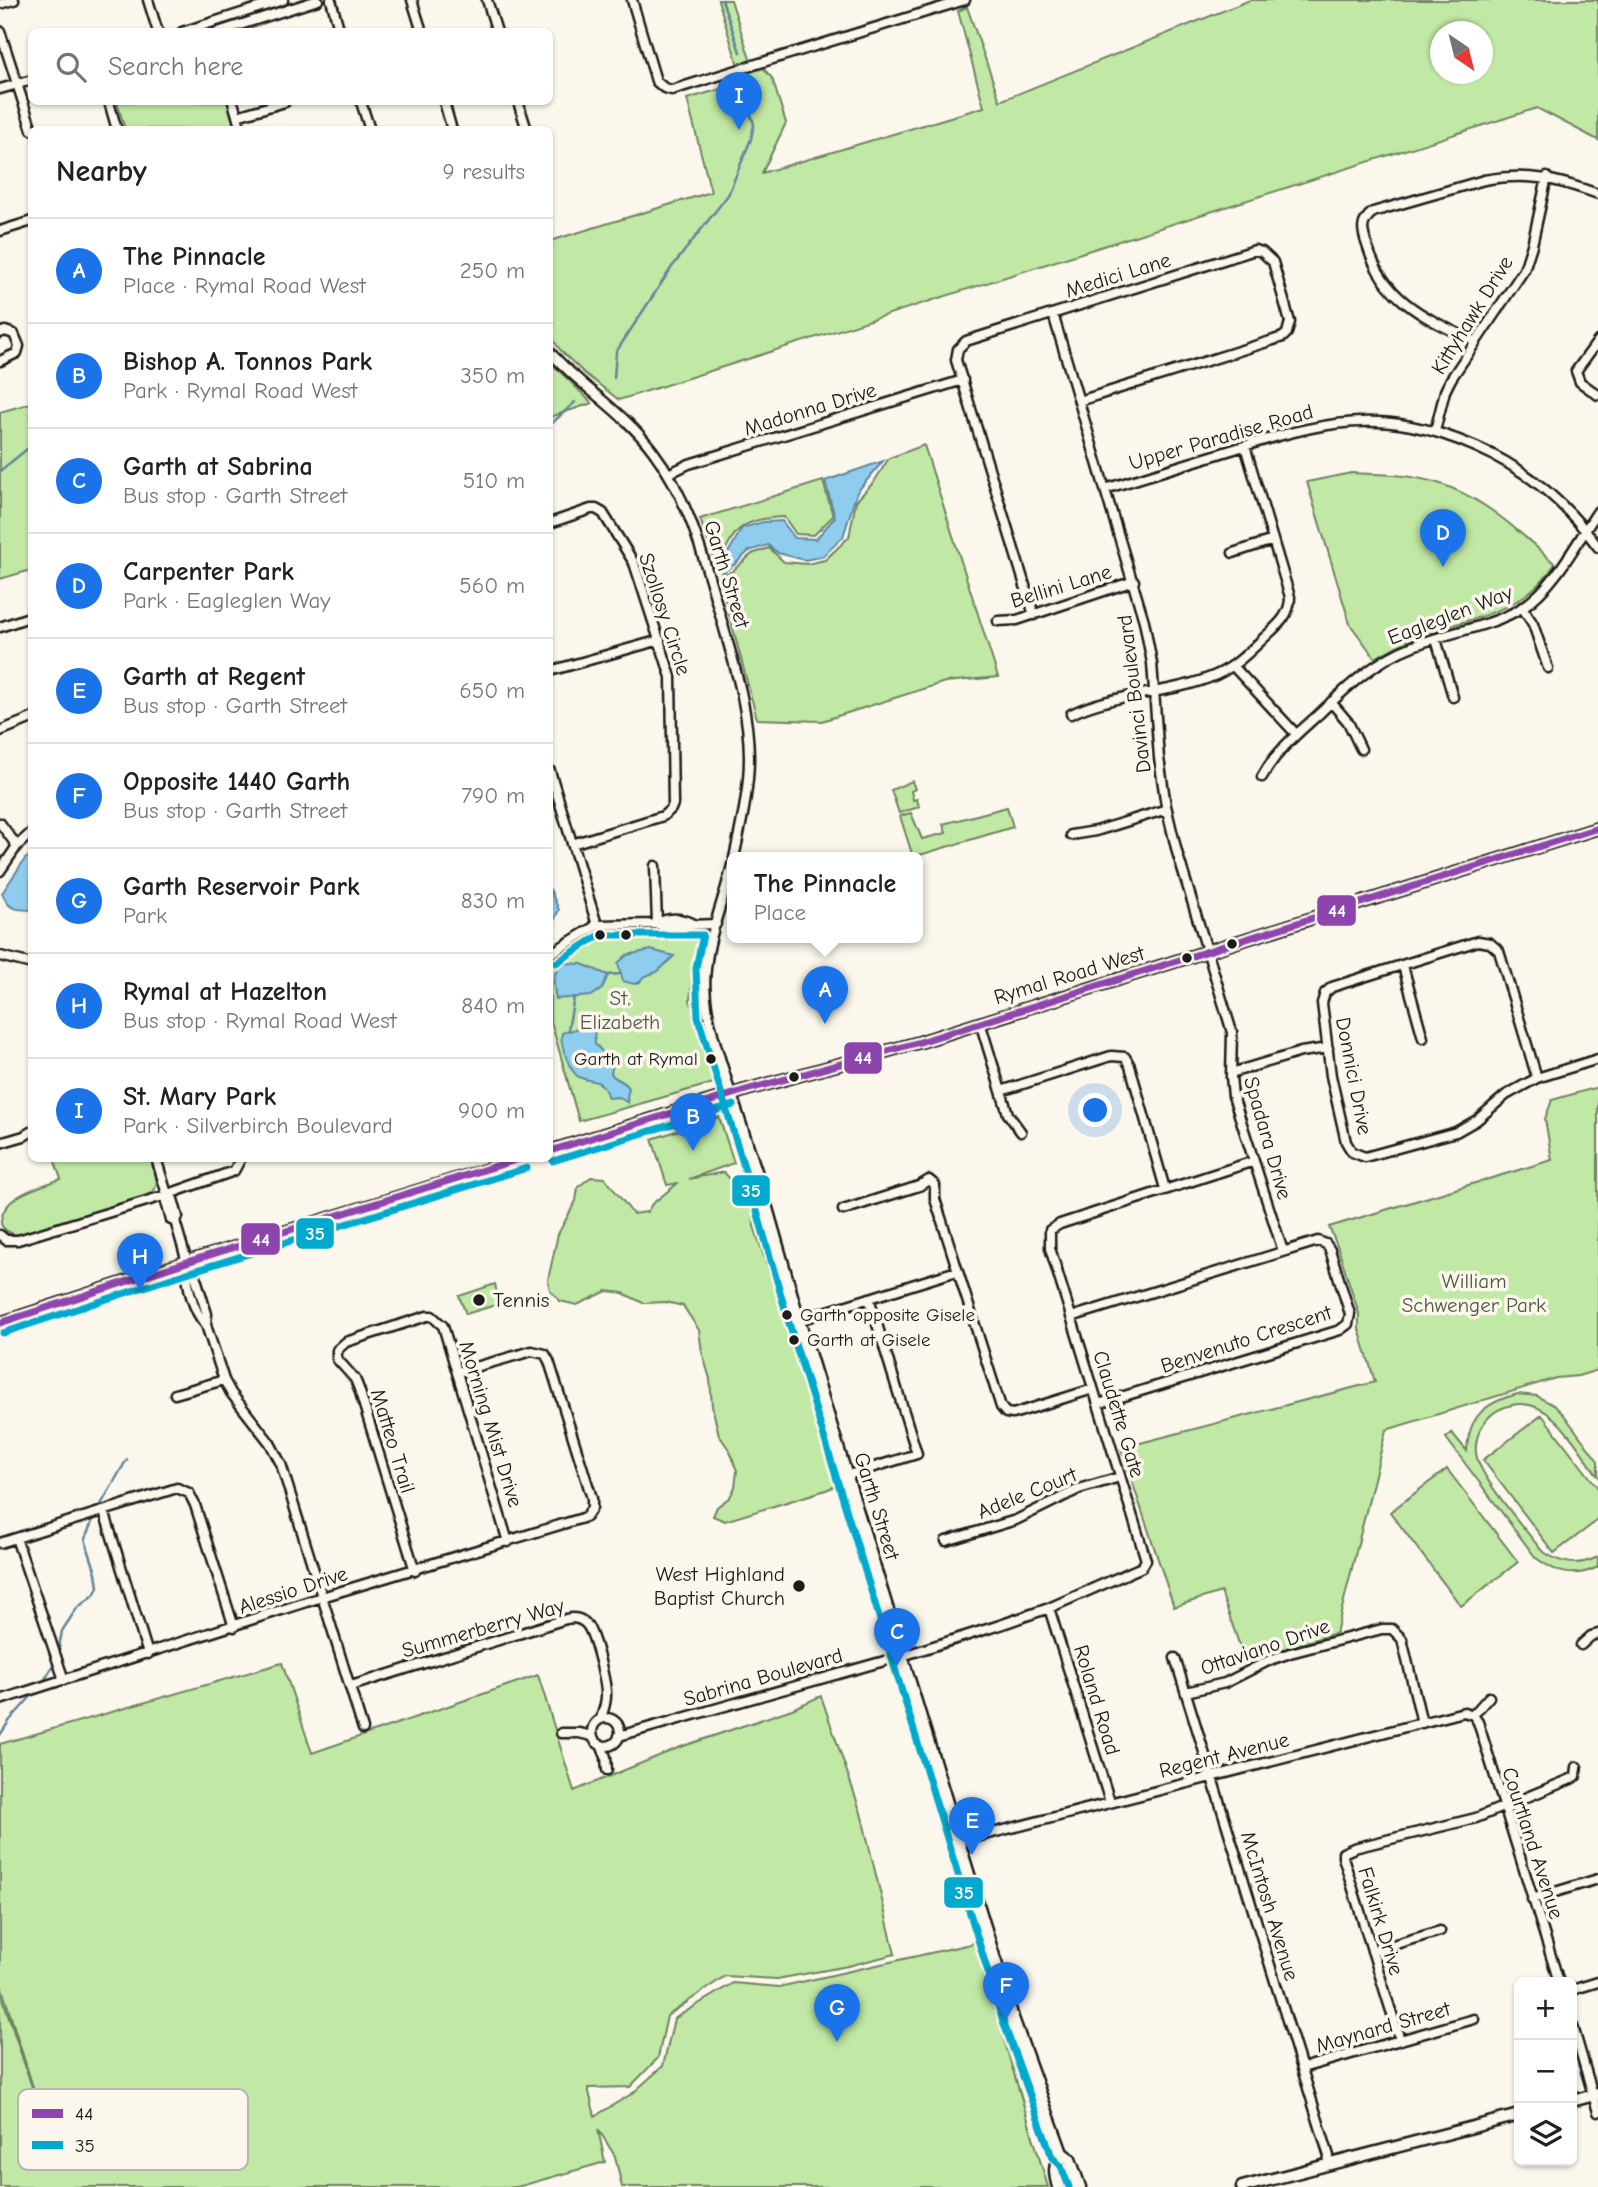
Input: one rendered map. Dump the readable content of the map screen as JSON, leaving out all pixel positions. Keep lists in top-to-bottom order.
{
  "streets": {
    "main road": ["Garth Street", "Rymal Road West"],
    "street": [
      "Medici Lane",
      "Kittyhawk Drive",
      "Madonna Drive",
      "Upper Paradise Road",
      "Bellini Lane",
      "Szollosy Circle",
      "Eagleglen Way",
      "Davinci Boulevard",
      "Donnici Drive",
      "Spadara Drive",
      "Benvenuto Crescent",
      "Claudette Gate",
      "Morning Mist Drive",
      "Matteo Trail",
      "Adele Court",
      "Alessio Drive",
      "Summerberry Way",
      "Ottaviano Drive",
      "Sabrina Boulevard",
      "Roland Road",
      "Regent Avenue",
      "Courtland Avenue",
      "McIntosh Avenue",
      "Falkirk Drive",
      "Maynard Street"
    ]
  },
  "crossings": [
    ["Medici Lane", "Madonna Drive"],
    ["Medici Lane", "Bellini Lane"],
    ["Medici Lane", "Davinci Boulevard"],
    ["Kittyhawk Drive", "Upper Paradise Road"],
    ["Madonna Drive", "Garth Street"],
    ["Upper Paradise Road", "Eagleglen Way"],
    ["Upper Paradise Road", "Davinci Boulevard"],
    ["Garth Street", "Rymal Road West"],
    ["Garth Street", "Claudette Gate"],
    ["Garth Street", "Sabrina Boulevard"],
    ["Garth Street", "Regent Avenue"],
    ["Bellini Lane", "Davinci Boulevard"],
    ["Davinci Boulevard", "Rymal Road West"],
    ["Davinci Boulevard", "Spadara Drive"],
    ["Rymal Road West", "Spadara Drive"],
    ["Spadara Drive", "Benvenuto Crescent"],
    ["Spadara Drive", "Claudette Gate"],
    ["Benvenuto Crescent", "Claudette Gate"],
    ["Claudette Gate", "Adele Court"],
    ["Claudette Gate", "Sabrina Boulevard"],
    ["Claudette Gate", "Roland Road"],
    ["Morning Mist Drive", "Matteo Trail"],
    ["Morning Mist Drive", "Alessio Drive"],
    ["Matteo Trail", "Alessio Drive"],
    ["Summerberry Way", "Sabrina Boulevard"],
    ["Ottaviano Drive", "Regent Avenue"],
    ["Ottaviano Drive", "McIntosh Avenue"],
    ["Roland Road", "Regent Avenue"],
    ["Regent Avenue", "Courtland Avenue"],
    ["Regent Avenue", "McIntosh Avenue"],
    ["Courtland Avenue", "Falkirk Drive"],
    ["McIntosh Avenue", "Maynard Street"],
    ["Falkirk Drive", "Maynard Street"]
  ],
  "parks": ["St. Elizabeth", "William Schwenger Park"],
  "places": [
    "Garth at Rymal",
    "Tennis",
    "Garth opposite Gisele",
    "Garth at Gisele",
    "West Highland Baptist Church"
  ],
  "lines": ["transit line 44", "transit line 35"],
  "legend": ["44", "35"],
  "north": "bottom right",
  "page": {
    "search": "Search here",
    "pins": [
      "I",
      "D",
      "A",
      "B",
      "H",
      "C",
      "E",
      "F",
      "G"
    ],
    "heading": ["Nearby", "9 results"],
    "list": [
      {
        "mark": "A",
        "name": "The Pinnacle",
        "note": "Place · Rymal Road West",
        "value": "250 m"
      },
      {
        "mark": "B",
        "name": "Bishop A. Tonnos Park",
        "note": "Park · Rymal Road West",
        "value": "350 m"
      },
      {
        "mark": "C",
        "name": "Garth at Sabrina",
        "note": "Bus stop · Garth Street",
        "value": "510 m"
      },
      {
        "mark": "D",
        "name": "Carpenter Park",
        "note": "Park · Eagleglen Way",
        "value": "560 m"
      },
      {
        "mark": "E",
        "name": "Garth at Regent",
        "note": "Bus stop · Garth Street",
        "value": "650 m"
      },
      {
        "mark": "F",
        "name": "Opposite 1440 Garth",
        "note": "Bus stop · Garth Street",
        "value": "790 m"
      },
      {
        "mark": "G",
        "name": "Garth Reservoir Park",
        "note": "Park",
        "value": "830 m"
      },
      {
        "mark": "H",
        "name": "Rymal at Hazelton",
        "note": "Bus stop · Rymal Road West",
        "value": "840 m"
      },
      {
        "mark": "I",
        "name": "St. Mary Park",
        "note": "Park · Silverbirch Boulevard",
        "value": "900 m"
      }
    ],
    "popup": ["The Pinnacle", "Place"],
    "map_buttons": ["+", "−"]
  }
}
